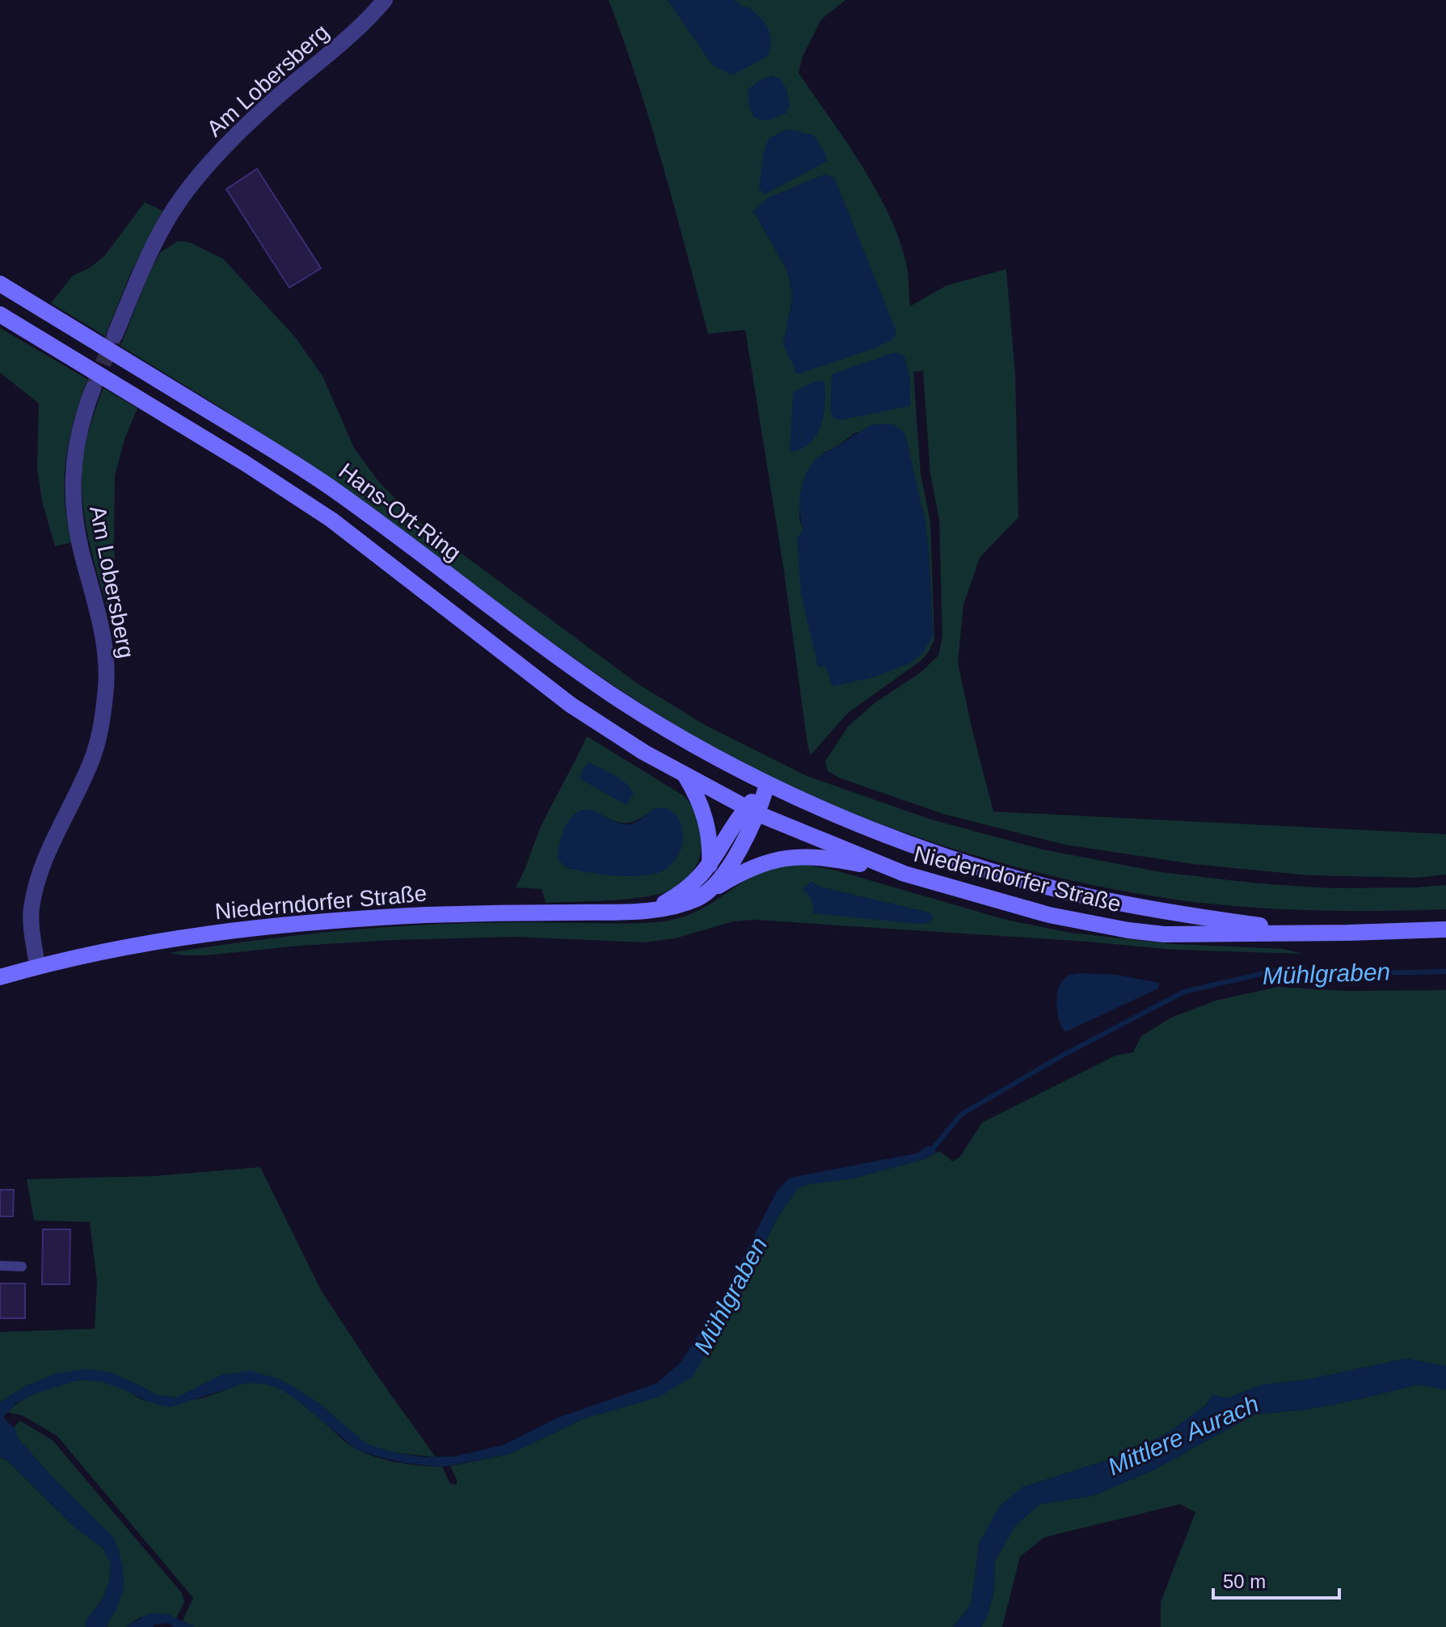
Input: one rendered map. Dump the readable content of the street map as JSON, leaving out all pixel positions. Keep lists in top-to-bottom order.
{
  "streets": {
    "main road": ["Hans-Ort-Ring", "Niederndorfer Straße"],
    "street": ["Am Lobersberg"]
  },
  "crossings": [
    ["Am Lobersberg", "Niederndorfer Straße"],
    ["Hans-Ort-Ring", "Niederndorfer Straße"]
  ],
  "water": ["Mühlgraben", "Mittlere Aurach"],
  "scale_bar": "50 m"
}
